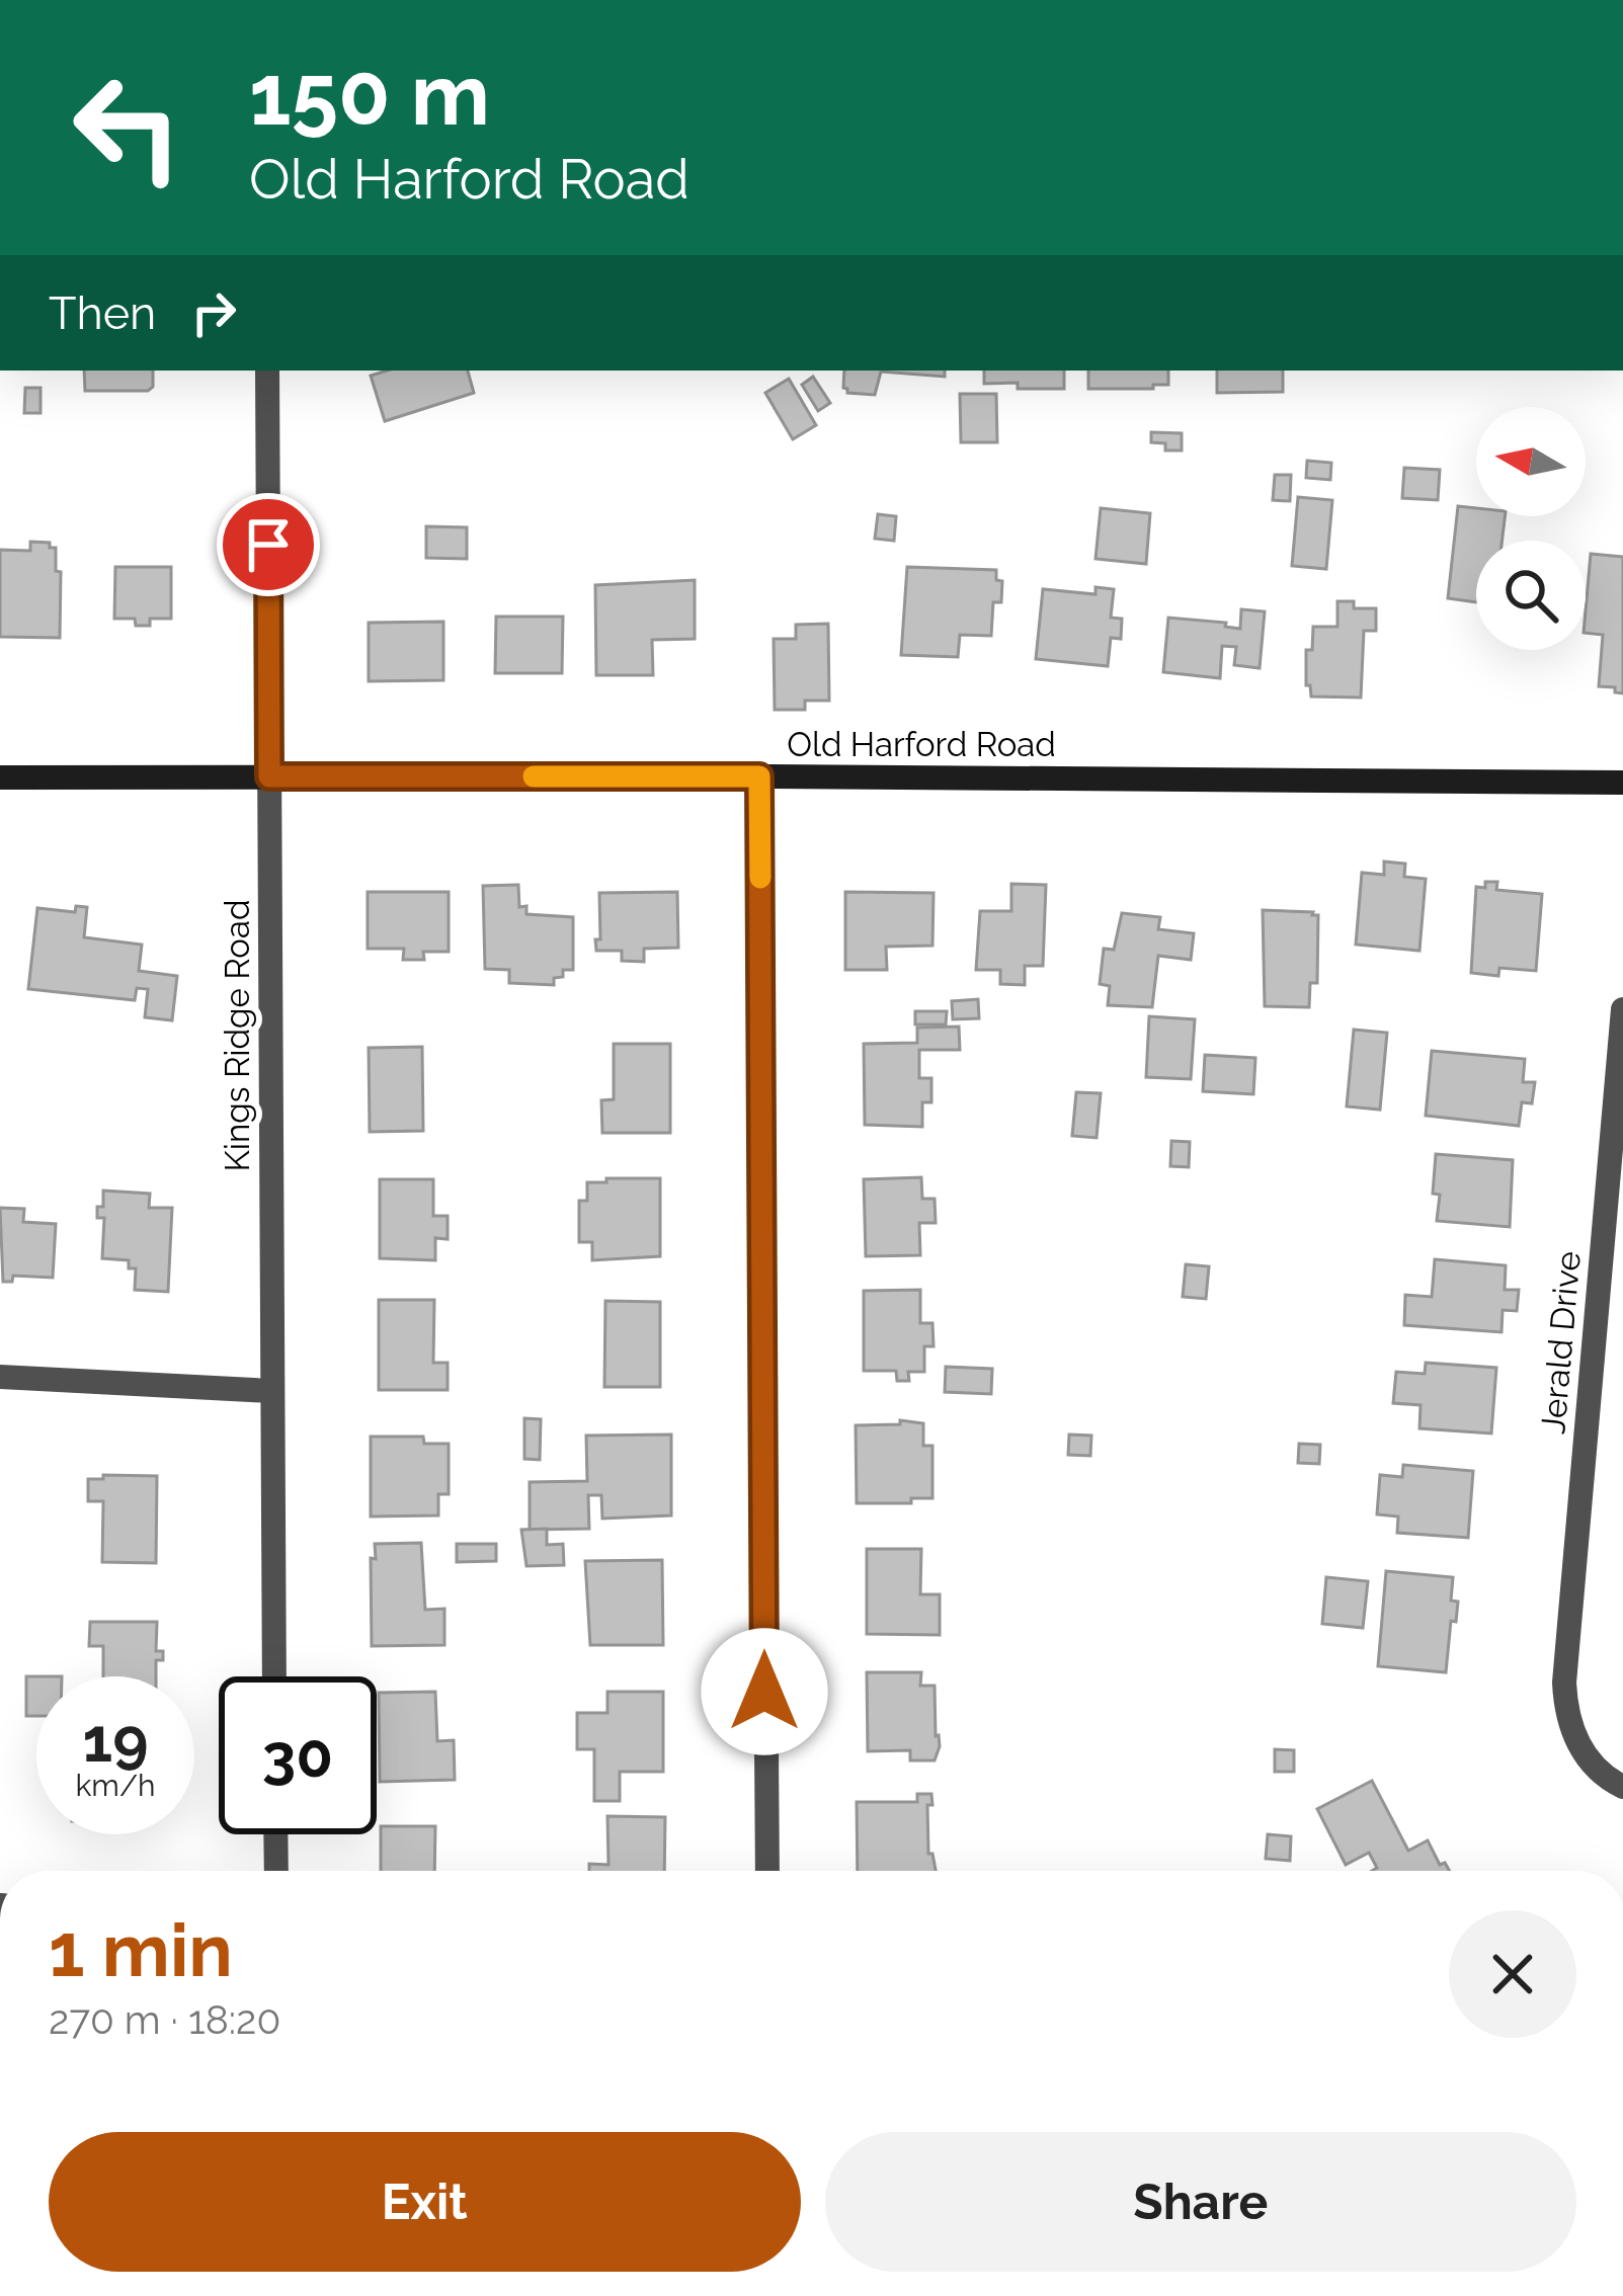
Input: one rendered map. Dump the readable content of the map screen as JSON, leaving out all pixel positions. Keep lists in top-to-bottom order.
{
  "streets": {
    "street": ["Old Harford Road", "Kings Ridge Road", "Jerald Drive"]
  },
  "crossings": [
    ["Old Harford Road", "Kings Ridge Road"]
  ],
  "north": "left",
  "page": {
    "turn": ["150 m", "Old Harford Road"],
    "then": "Then",
    "speed": "19 km/h",
    "limit": "30",
    "heading": ["1 min", "270 m · 18:20"],
    "buttons": ["Exit", "Share"]
  }
}
